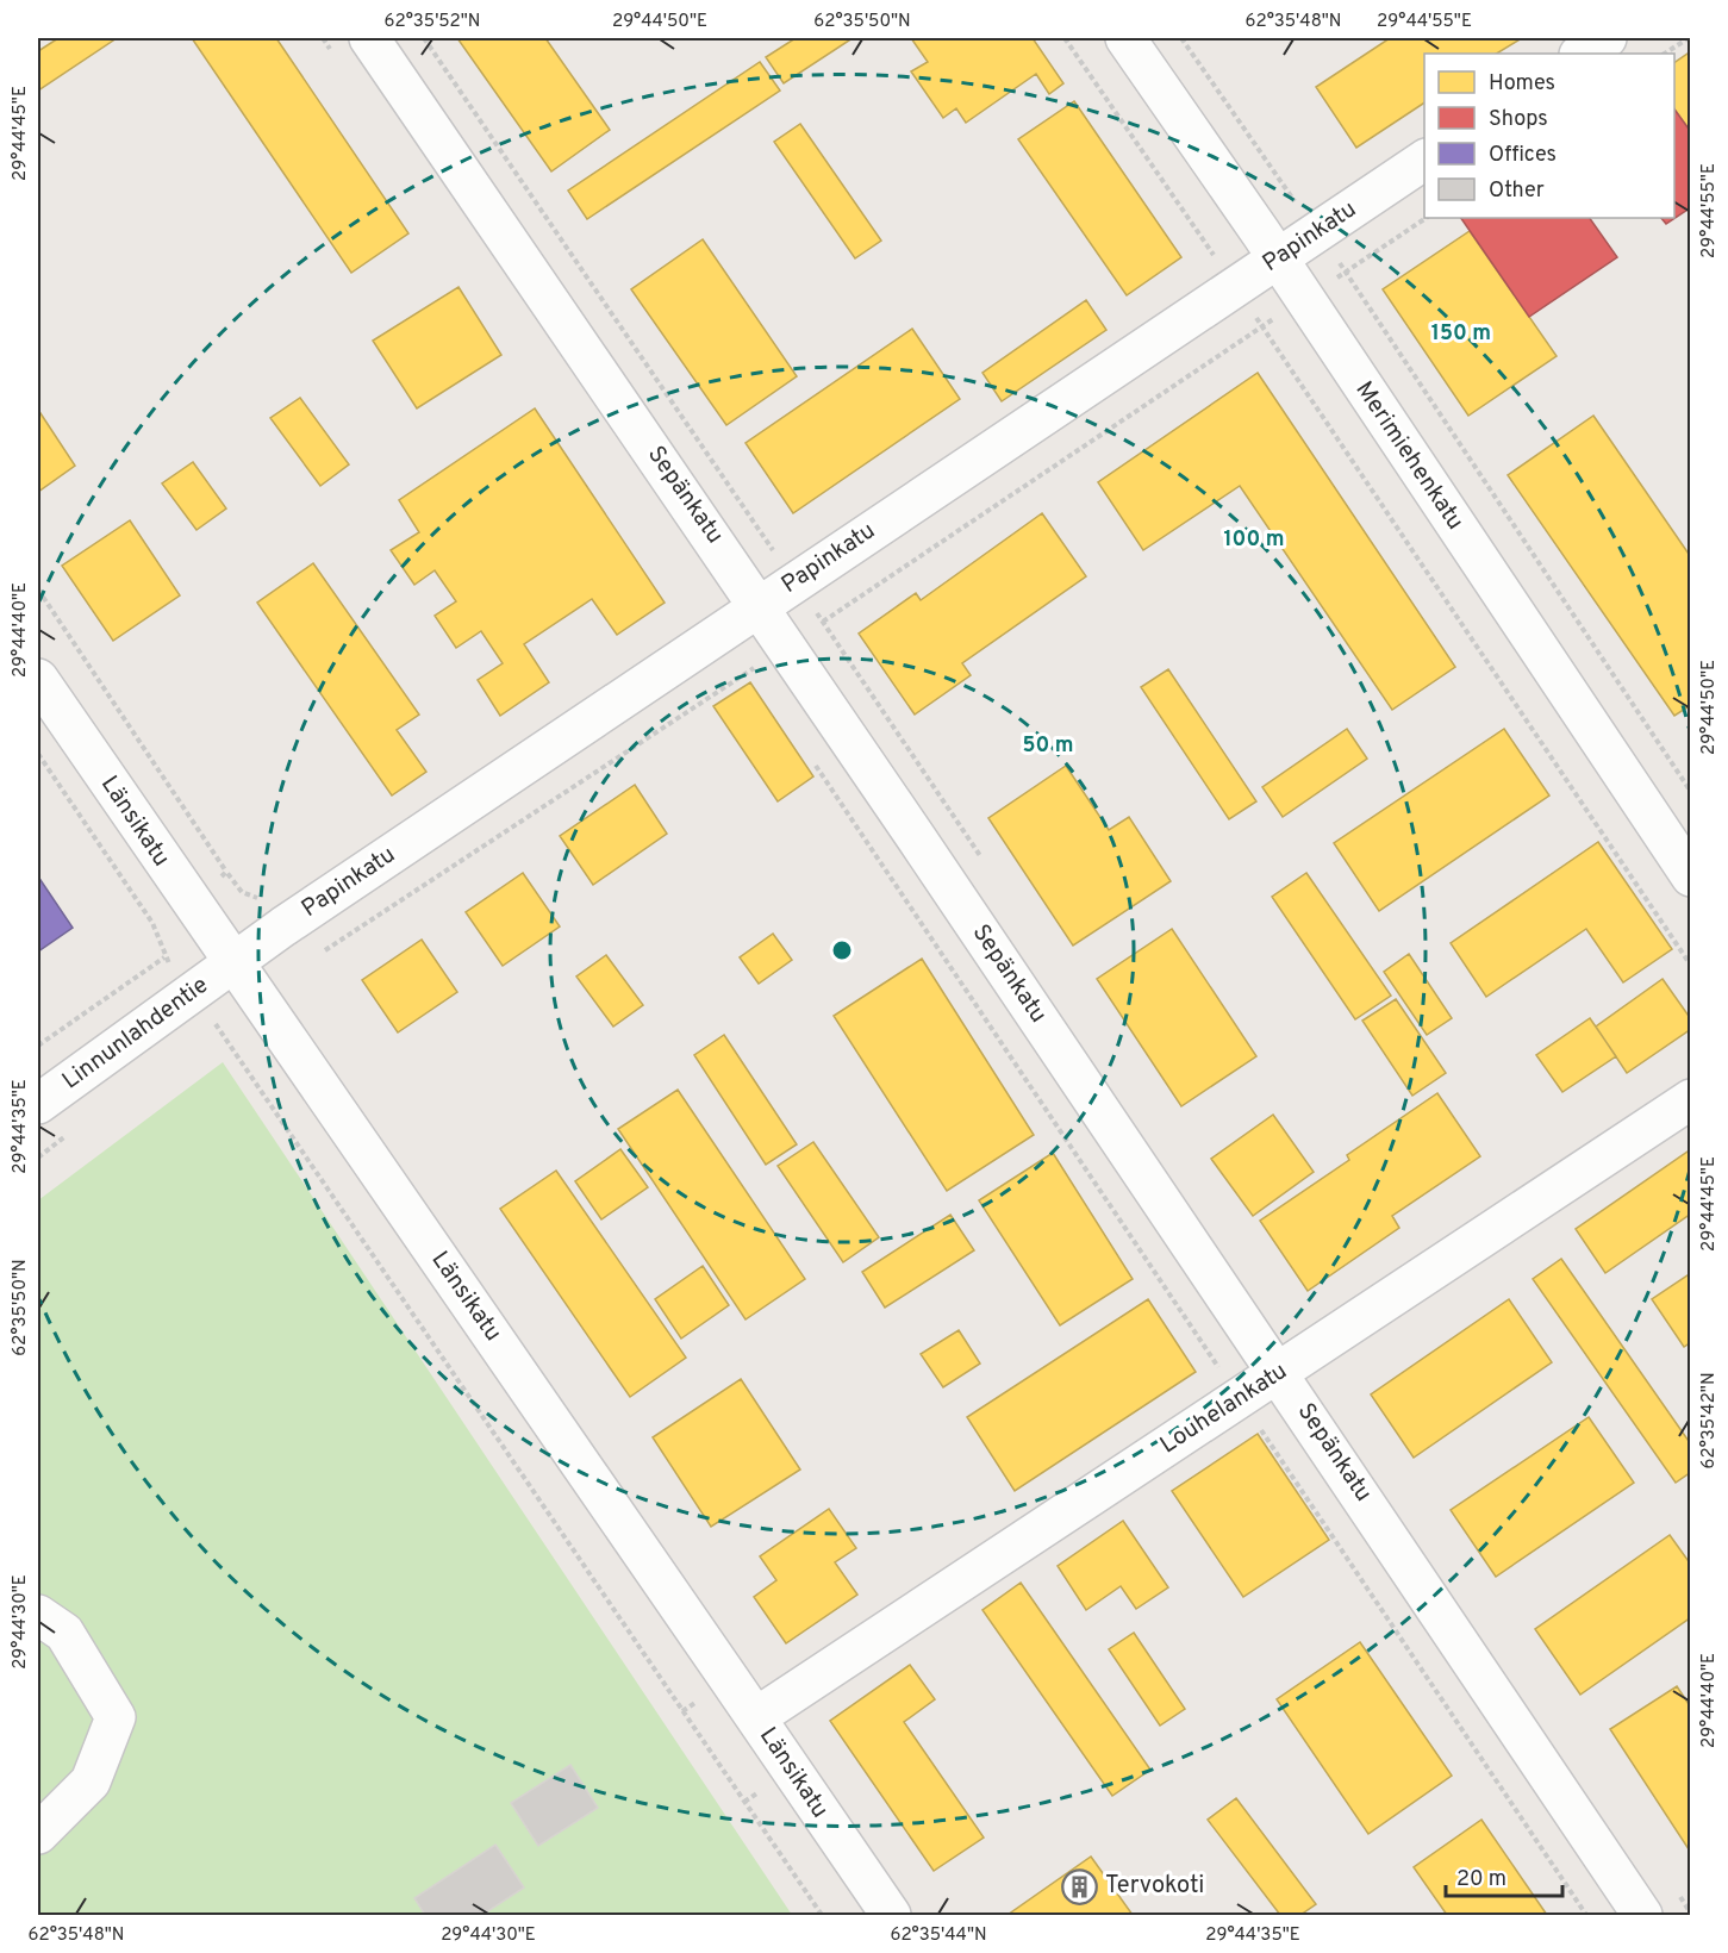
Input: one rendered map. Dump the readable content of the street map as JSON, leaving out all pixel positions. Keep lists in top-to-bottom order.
{
  "streets": {
    "street": [
      "Papinkatu",
      "Merimiehenkatu",
      "Sepänkatu",
      "Länsikatu",
      "Linnunlahdentie",
      "Louhelankatu"
    ]
  },
  "crossings": [
    ["Papinkatu", "Merimiehenkatu"],
    ["Papinkatu", "Sepänkatu"],
    ["Papinkatu", "Länsikatu"],
    ["Papinkatu", "Linnunlahdentie"],
    ["Sepänkatu", "Louhelankatu"],
    ["Länsikatu", "Linnunlahdentie"],
    ["Länsikatu", "Louhelankatu"]
  ],
  "places": {
    "building": ["Tervokoti"]
  },
  "legend": [
    "Homes",
    "Shops",
    "Offices",
    "Other"
  ],
  "scale_bar": "20 m",
  "coordinates": [
    "62°35'52\"N",
    "29°44'50\"E",
    "62°35'50\"N",
    "62°35'48\"N",
    "29°44'55\"E",
    "29°44'45\"E",
    "29°44'40\"E",
    "29°44'35\"E",
    "62°35'42\"N",
    "29°44'30\"E",
    "62°35'44\"N"
  ],
  "rings": ["150 m", "100 m", "50 m"]
}
